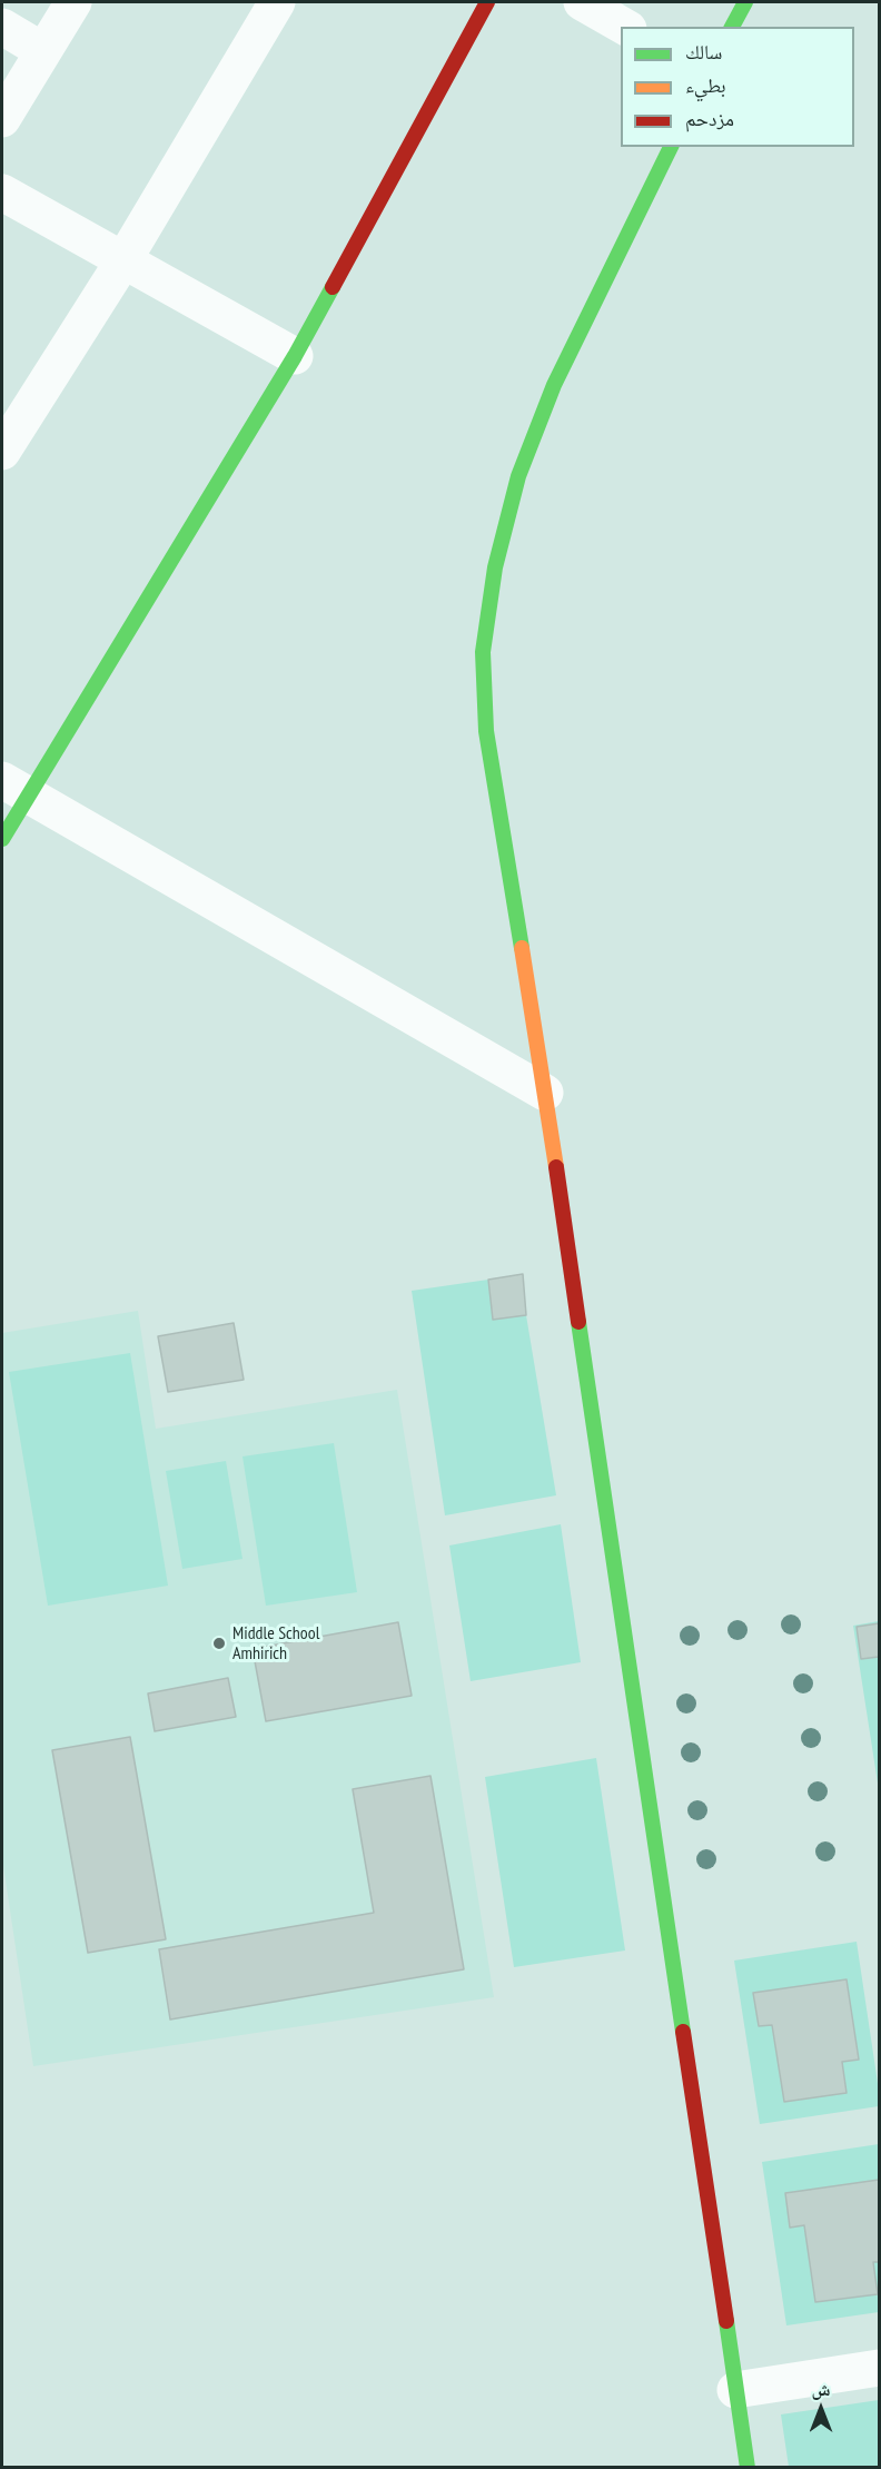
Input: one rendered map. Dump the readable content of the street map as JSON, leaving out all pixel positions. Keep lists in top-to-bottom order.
{
  "places": ["Middle School Amhirich"],
  "legend": ["سالك", "بطيء", "مزدحم"],
  "north": "top"
}
